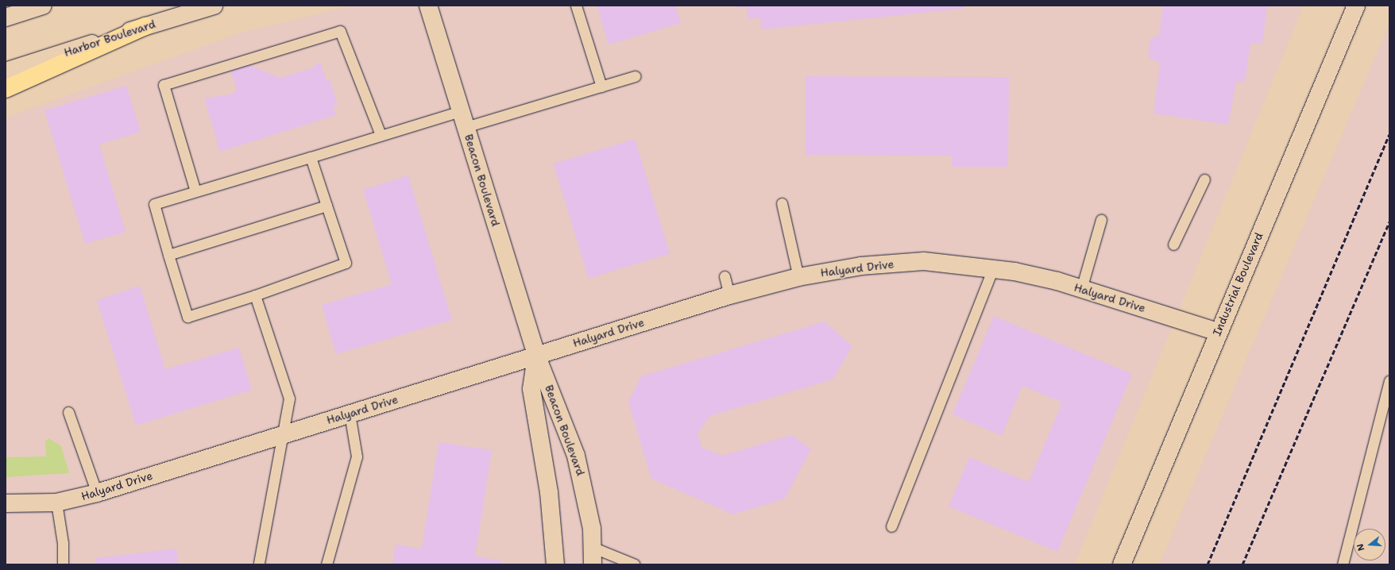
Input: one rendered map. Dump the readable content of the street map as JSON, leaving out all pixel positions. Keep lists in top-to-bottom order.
{
  "streets": {
    "street": [
      "Harbor Boulevard",
      "Beacon Boulevard",
      "Halyard Drive",
      "Industrial Boulevard"
    ]
  },
  "crossings": [
    ["Beacon Boulevard", "Halyard Drive"],
    ["Halyard Drive", "Industrial Boulevard"]
  ],
  "north": "left"
}
